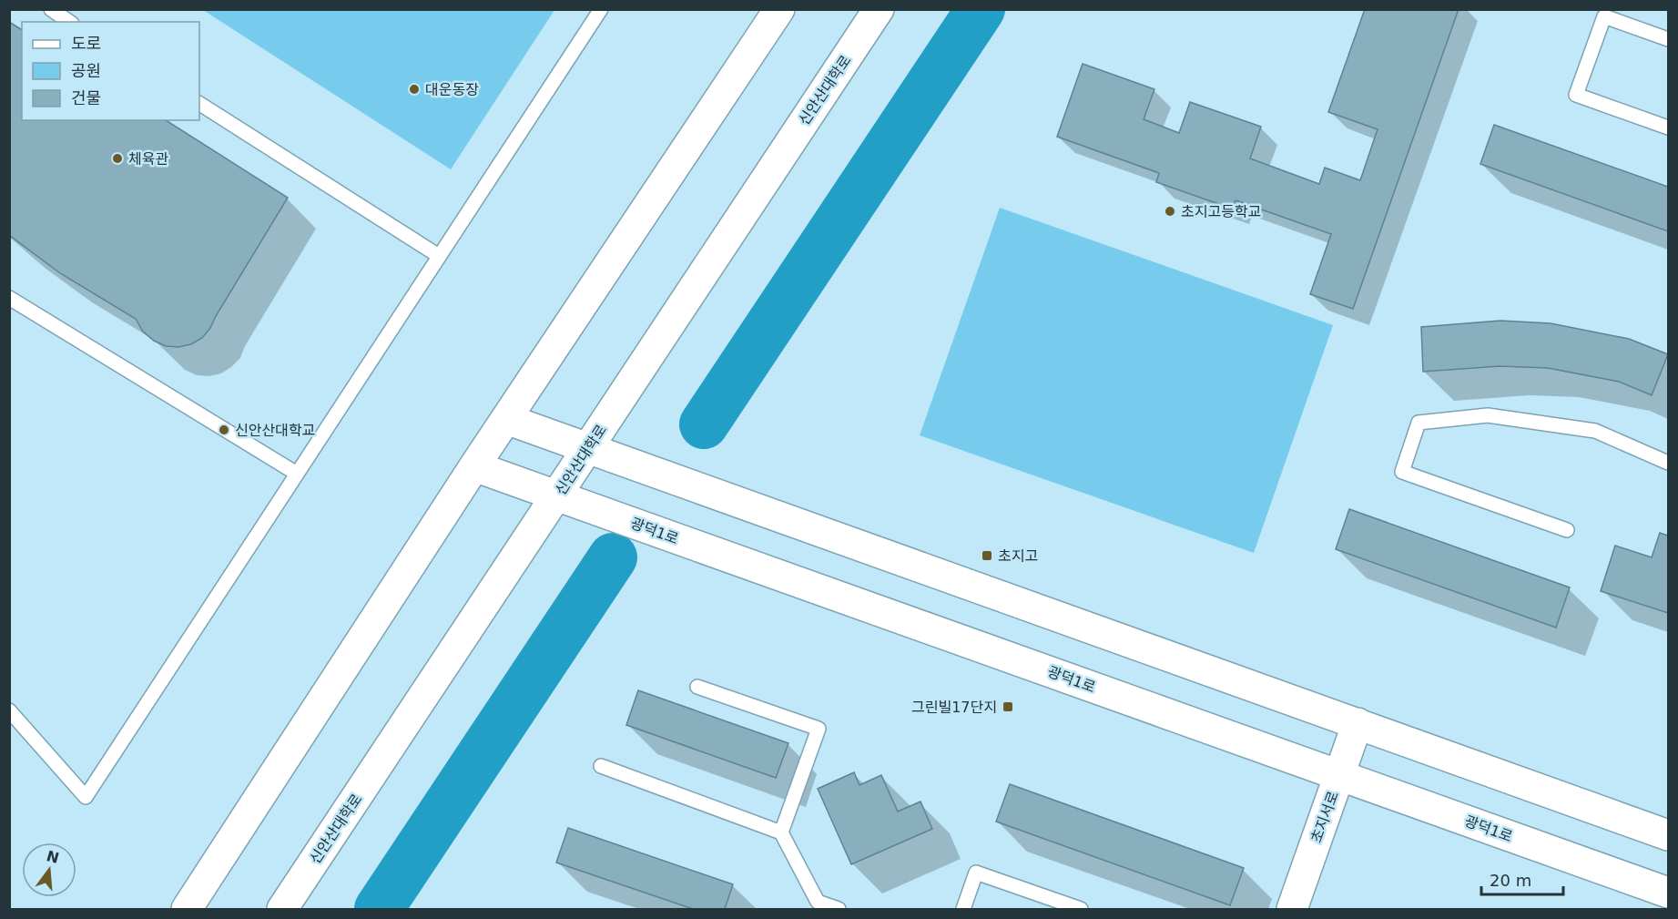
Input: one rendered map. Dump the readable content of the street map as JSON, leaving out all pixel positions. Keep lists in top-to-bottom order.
{
  "streets": {
    "street": ["신안산대학로", "광덕1로", "초지서로"]
  },
  "crossings": [
    ["신안산대학로", "광덕1로"],
    ["광덕1로", "초지서로"]
  ],
  "places": {
    "other": [
      "대운동장",
      "체육관",
      "초지고등학교",
      "신안산대학교"
    ],
    "transit": ["초지고", "그린빌17단지"]
  },
  "legend": ["도로", "공원", "건물"],
  "scale_bar": "20 m",
  "north": "top"
}
